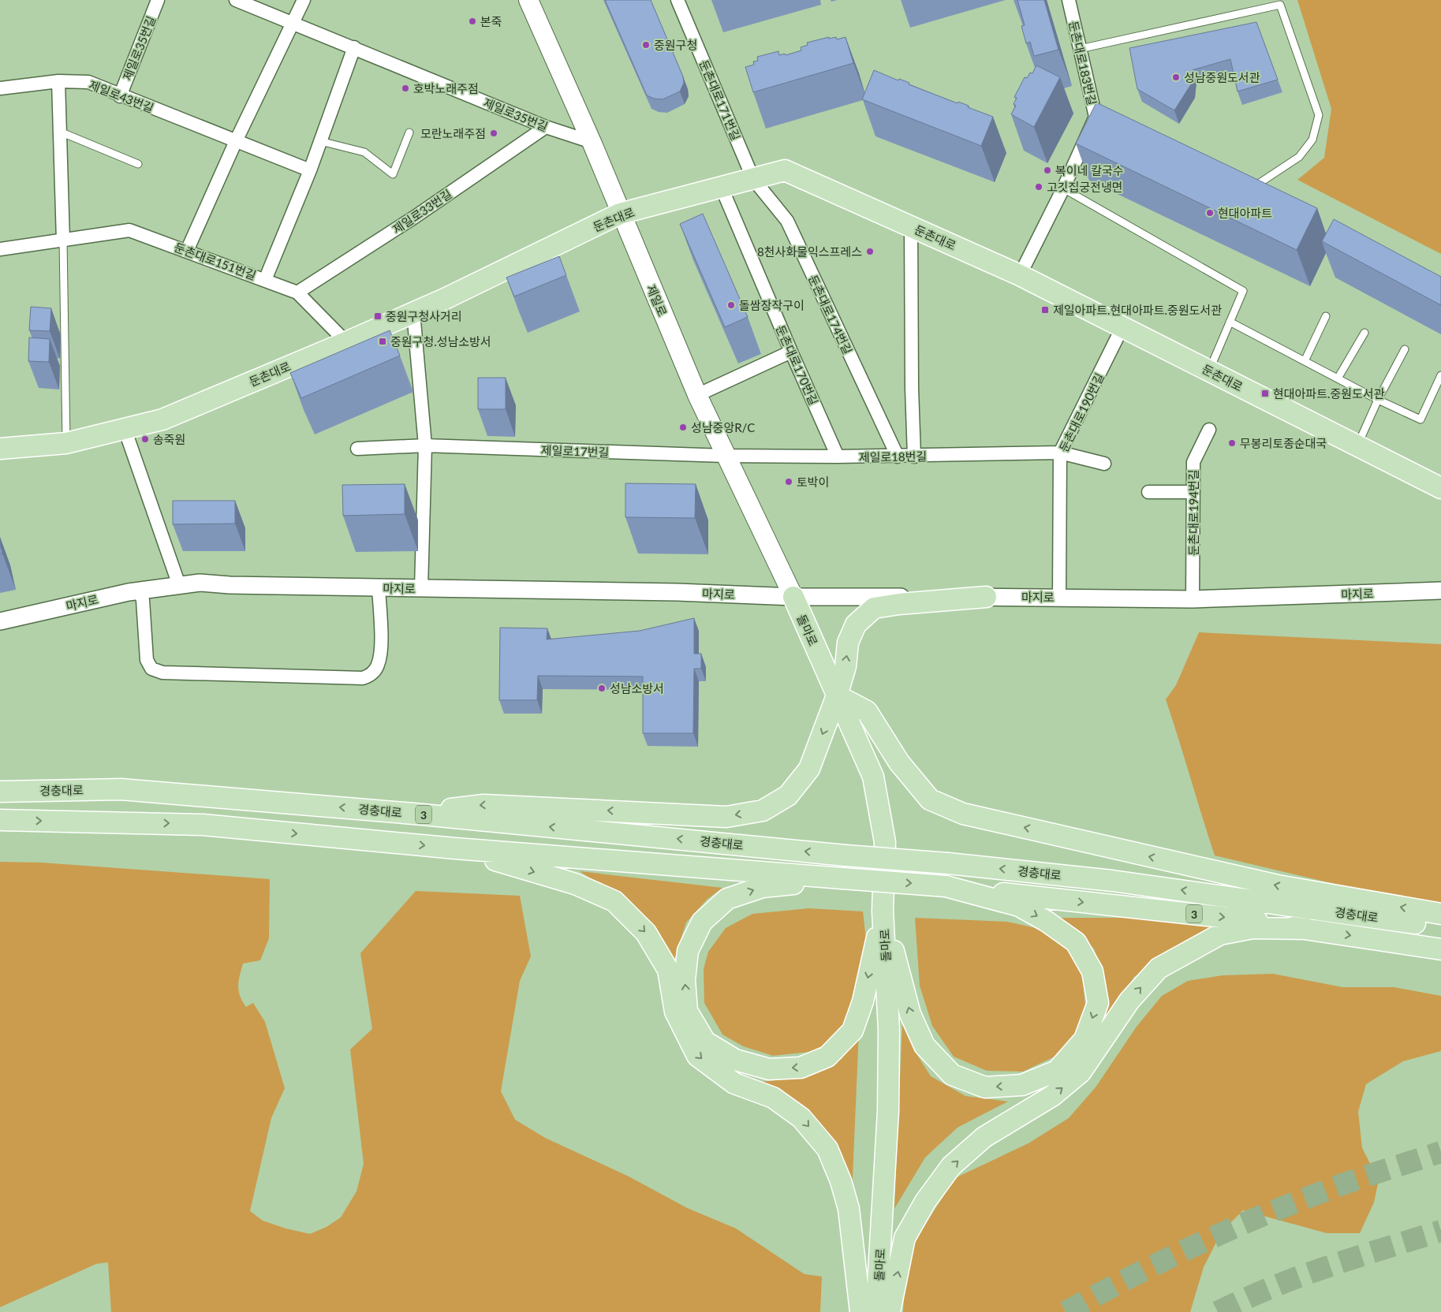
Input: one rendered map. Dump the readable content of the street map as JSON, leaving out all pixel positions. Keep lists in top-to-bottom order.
{
  "streets": {
    "main road": [
      "둔촌대로",
      "제일로",
      "돌마로",
      "경충대로",
      "3"
    ],
    "street": [
      "제일로35번길",
      "둔촌대로183번길",
      "제일로43번길",
      "둔촌대로171번길",
      "제일로33번길",
      "둔촌대로151번길",
      "둔촌대로174번길",
      "둔촌대로170번길",
      "둔촌대로190번길",
      "제일로17번길",
      "제일로18번길",
      "둔촌대로194번길",
      "마지로"
    ]
  },
  "crossings": [
    ["제일로35번길", "제일로43번길"],
    ["제일로35번길", "제일로33번길"],
    ["제일로35번길", "제일로"],
    ["둔촌대로183번길", "둔촌대로"],
    ["둔촌대로171번길", "둔촌대로"],
    ["둔촌대로171번길", "둔촌대로174번길"],
    ["제일로33번길", "둔촌대로151번길"],
    ["둔촌대로", "둔촌대로151번길"],
    ["둔촌대로", "제일로"],
    ["둔촌대로", "둔촌대로174번길"],
    ["둔촌대로", "둔촌대로170번길"],
    ["둔촌대로", "둔촌대로190번길"],
    ["제일로", "제일로17번길"],
    ["제일로", "제일로18번길"],
    ["제일로", "마지로"],
    ["제일로", "돌마로"],
    ["둔촌대로174번길", "제일로18번길"],
    ["둔촌대로170번길", "제일로18번길"],
    ["둔촌대로190번길", "제일로18번길"],
    ["둔촌대로190번길", "마지로"],
    ["제일로17번길", "제일로18번길"],
    ["둔촌대로194번길", "마지로"],
    ["마지로", "돌마로"]
  ],
  "places": {
    "other": [
      "본죽",
      "중원구청",
      "성남중원도서관",
      "호박노래주점",
      "모란노래주점",
      "복이네 칼국수",
      "고깃집궁전냉면",
      "현대아파트",
      "8천사화물익스프레스",
      "돌쌈장작구이",
      "성남중앙R/C",
      "송죽원",
      "무봉리토종순대국",
      "토박이",
      "성남소방서"
    ],
    "transit": [
      "제일아파트.현대아파트.중원도서관",
      "중원구청사거리",
      "중원구청.성남소방서",
      "현대아파트.중원도서관"
    ]
  }
}
